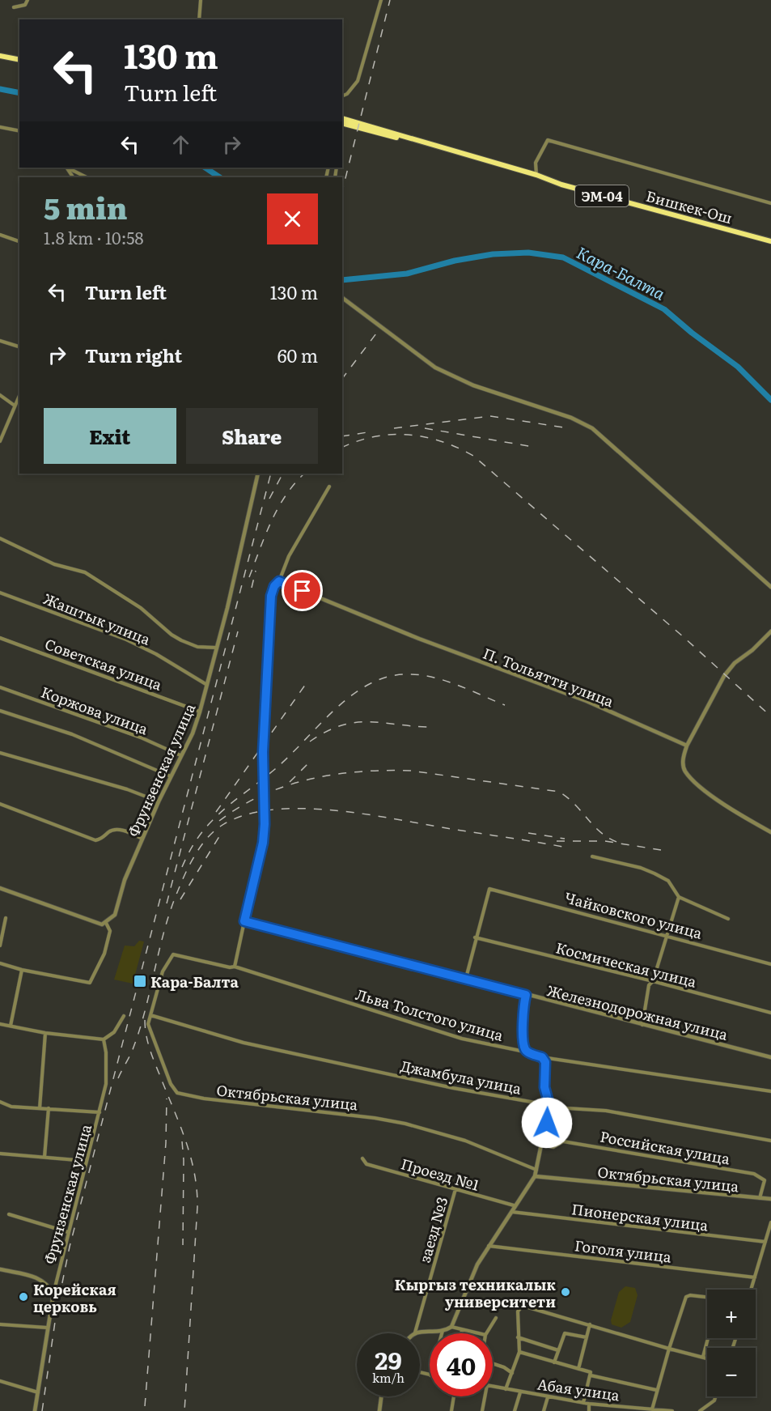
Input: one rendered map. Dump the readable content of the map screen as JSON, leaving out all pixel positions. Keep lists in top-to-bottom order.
{
  "streets": {
    "highway": ["ЭМ-04", "Бишкек-Ош"],
    "street": [
      "Жаштык улица",
      "Советская улица",
      "П. Тольятти улица",
      "Коржова улица",
      "Фрунзенская улица",
      "Чайковского улица",
      "Космическая улица",
      "Железнодорожная улица",
      "Льва Толстого улица",
      "Джамбула улица",
      "Октябрьская улица",
      "Российская улица",
      "Проезд №1",
      "Пионерская улица",
      "заезд №3",
      "Гоголя улица",
      "Абая улица"
    ]
  },
  "crossings": [
    ["Жаштык улица", "Фрунзенская улица"],
    ["Советская улица", "Фрунзенская улица"],
    ["Коржова улица", "Фрунзенская улица"],
    ["Чайковского улица", "Космическая улица"],
    ["Льва Толстого улица", "Октябрьская улица"],
    ["Джамбула улица", "Октябрьская улица"],
    ["Октябрьская улица", "Российская улица"],
    ["Проезд №1", "заезд №3"]
  ],
  "water": ["Кара-Балта"],
  "places": {
    "transit": ["Кара-Балта"],
    "other": ["Кыргыз техникалык университети", "Корейская церковь"]
  },
  "page": {
    "turn": ["130 m", "Turn left"],
    "heading": ["5 min", "1.8 km · 10:58"],
    "list": [
      {
        "name": "Turn left",
        "value": "130 m"
      },
      {
        "name": "Turn right",
        "value": "60 m"
      }
    ],
    "buttons": ["Exit", "Share"],
    "map_buttons": ["+", "−"],
    "speed": "29 km/h",
    "limit": "40"
  }
}
